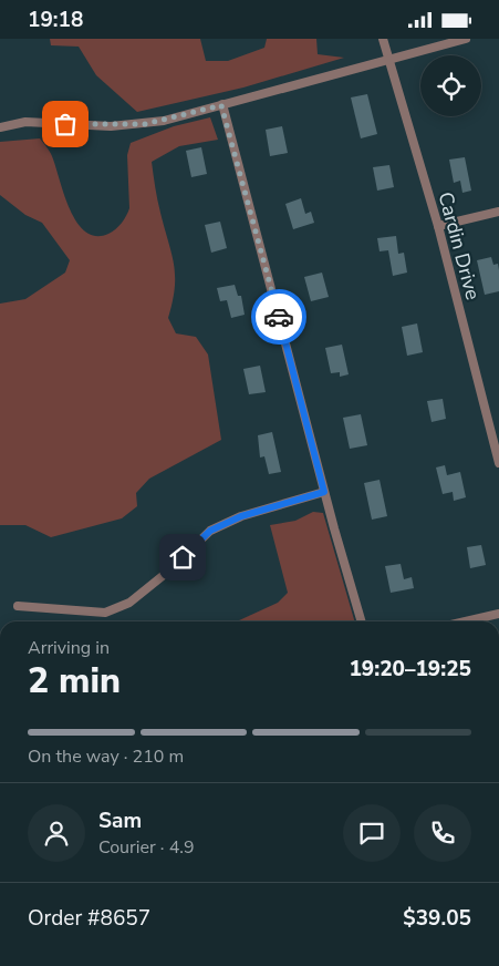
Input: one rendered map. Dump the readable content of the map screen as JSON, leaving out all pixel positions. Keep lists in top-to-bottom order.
{
  "streets": {
    "street": ["Cardin Drive"]
  },
  "page": {
    "status": "19:18",
    "heading": ["2 min", "Arriving in", "19:20–19:25"],
    "panel": [
      "Sam",
      "Courier · 4.9",
      "Order #8657",
      "$39.05"
    ],
    "bar": "On the way · 210 m"
  }
}
